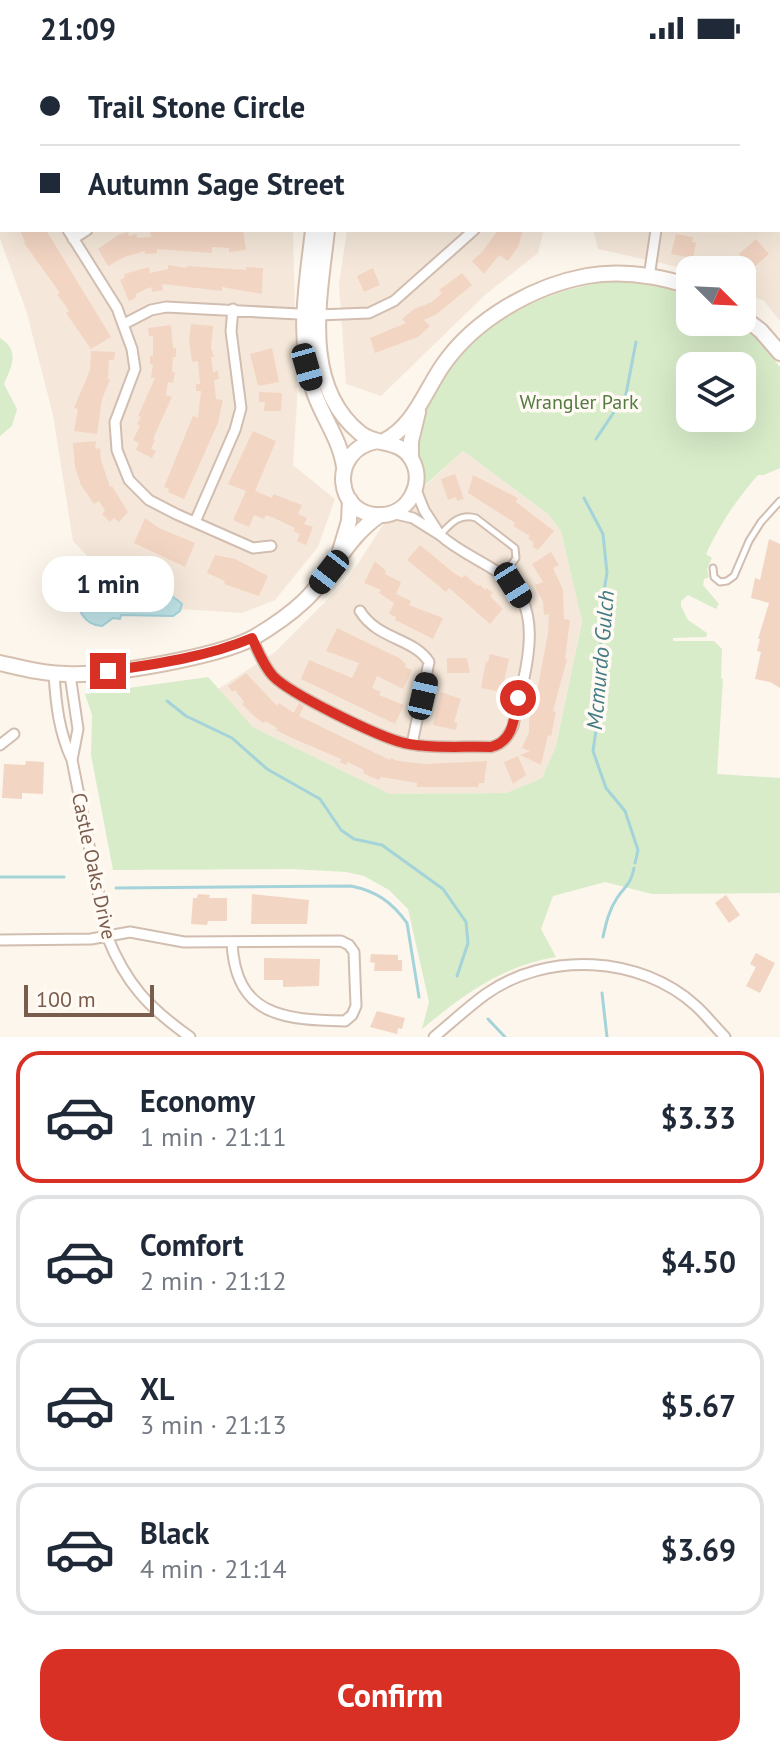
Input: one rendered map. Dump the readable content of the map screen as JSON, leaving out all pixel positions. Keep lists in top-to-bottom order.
{
  "streets": {
    "street": ["Castle Oaks Drive"]
  },
  "water": ["Mcmurdo Gulch"],
  "parks": ["Wrangler Park"],
  "scale_bar": "100 m",
  "north": "bottom right",
  "page": {
    "status": "21:09",
    "banner": ["Trail Stone Circle", "Autumn Sage Street"],
    "bubble": "1 min",
    "scale": "100 m",
    "list": [
      {
        "name": "Economy",
        "note": "1 min · 21:11",
        "value": "$3.33"
      },
      {
        "name": "Comfort",
        "note": "2 min · 21:12",
        "value": "$4.50"
      },
      {
        "name": "XL",
        "note": "3 min · 21:13",
        "value": "$5.67"
      },
      {
        "name": "Black",
        "note": "4 min · 21:14",
        "value": "$3.69"
      }
    ],
    "buttons": "Confirm"
  }
}
